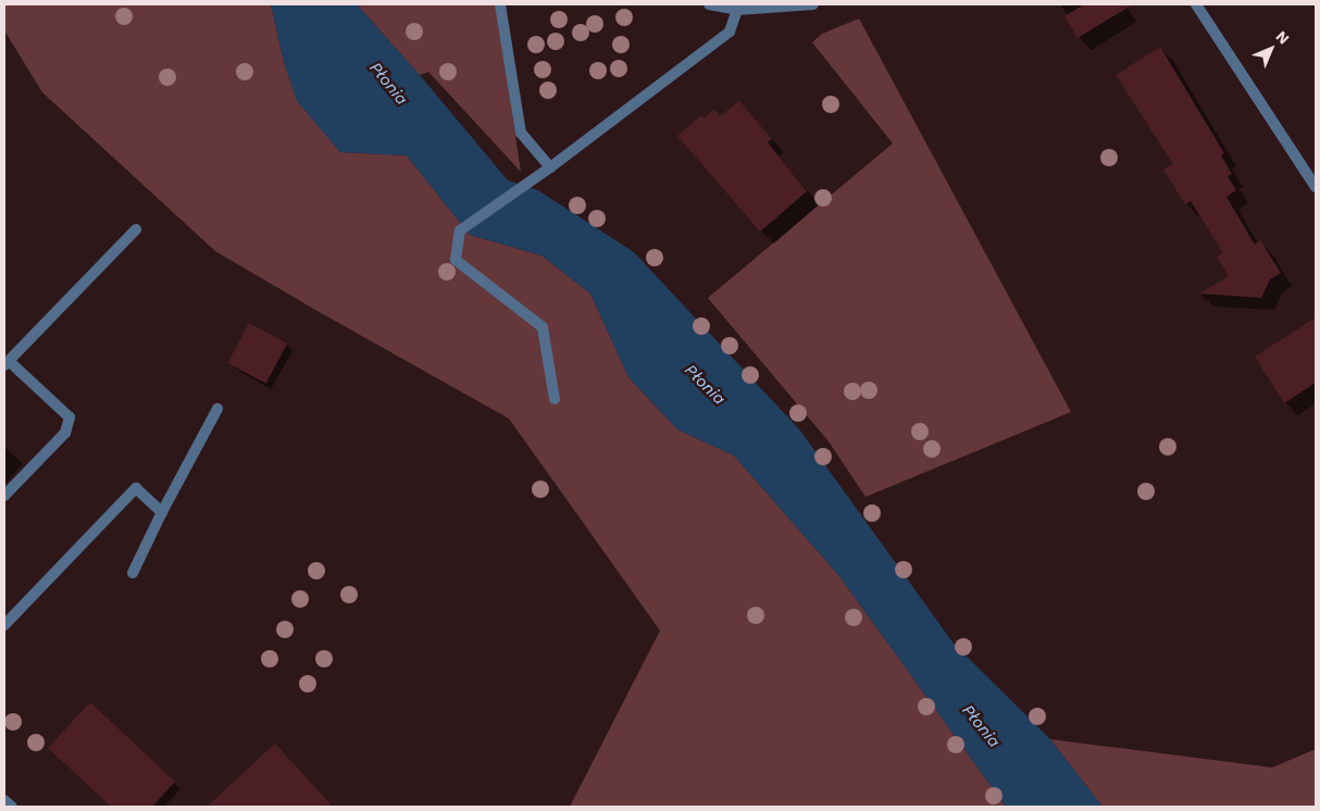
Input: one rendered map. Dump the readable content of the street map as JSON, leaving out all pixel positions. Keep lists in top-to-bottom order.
{
  "water": ["Płonia"],
  "north": "top right"
}
